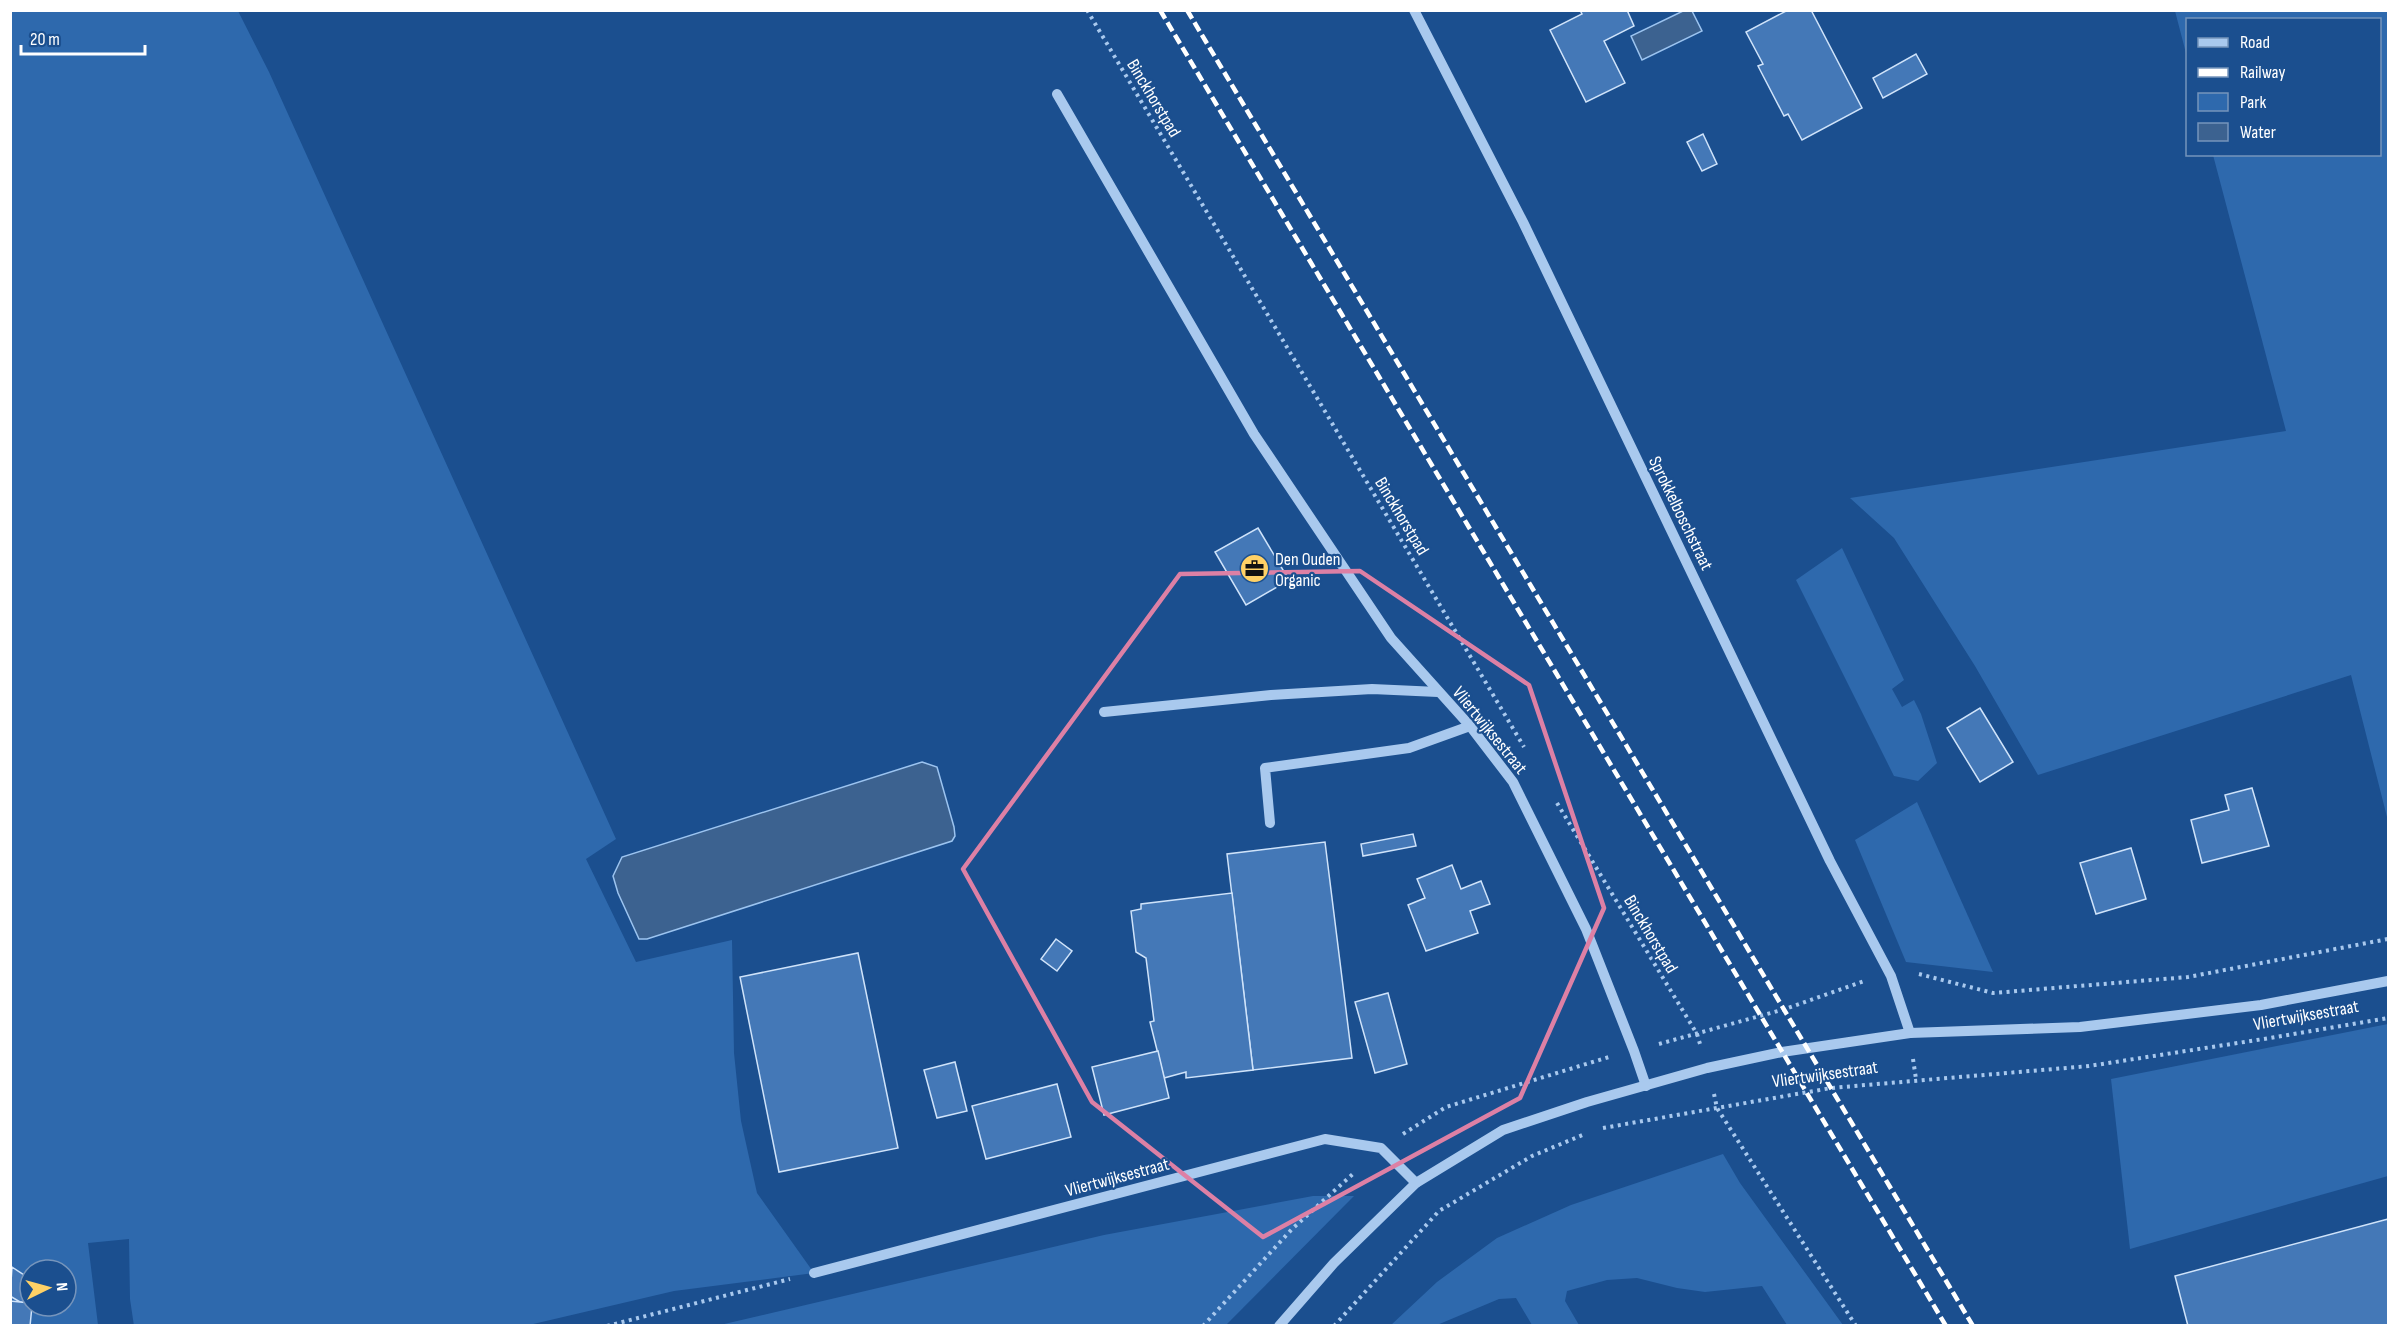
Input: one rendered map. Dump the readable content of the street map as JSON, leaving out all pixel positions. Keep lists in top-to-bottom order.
{
  "streets": {
    "street": ["Sprokkelboschstraat", "Vliertwijksestraat"],
    "path": ["Binckhorstpad"]
  },
  "crossings": [
    ["Binckhorstpad", "Sprokkelboschstraat"],
    ["Sprokkelboschstraat", "Vliertwijksestraat"]
  ],
  "places": {
    "office": ["Den Ouden Organic"]
  },
  "legend": [
    "Road",
    "Railway",
    "Park",
    "Water"
  ],
  "scale_bar": "20 m",
  "north": "right"
}
